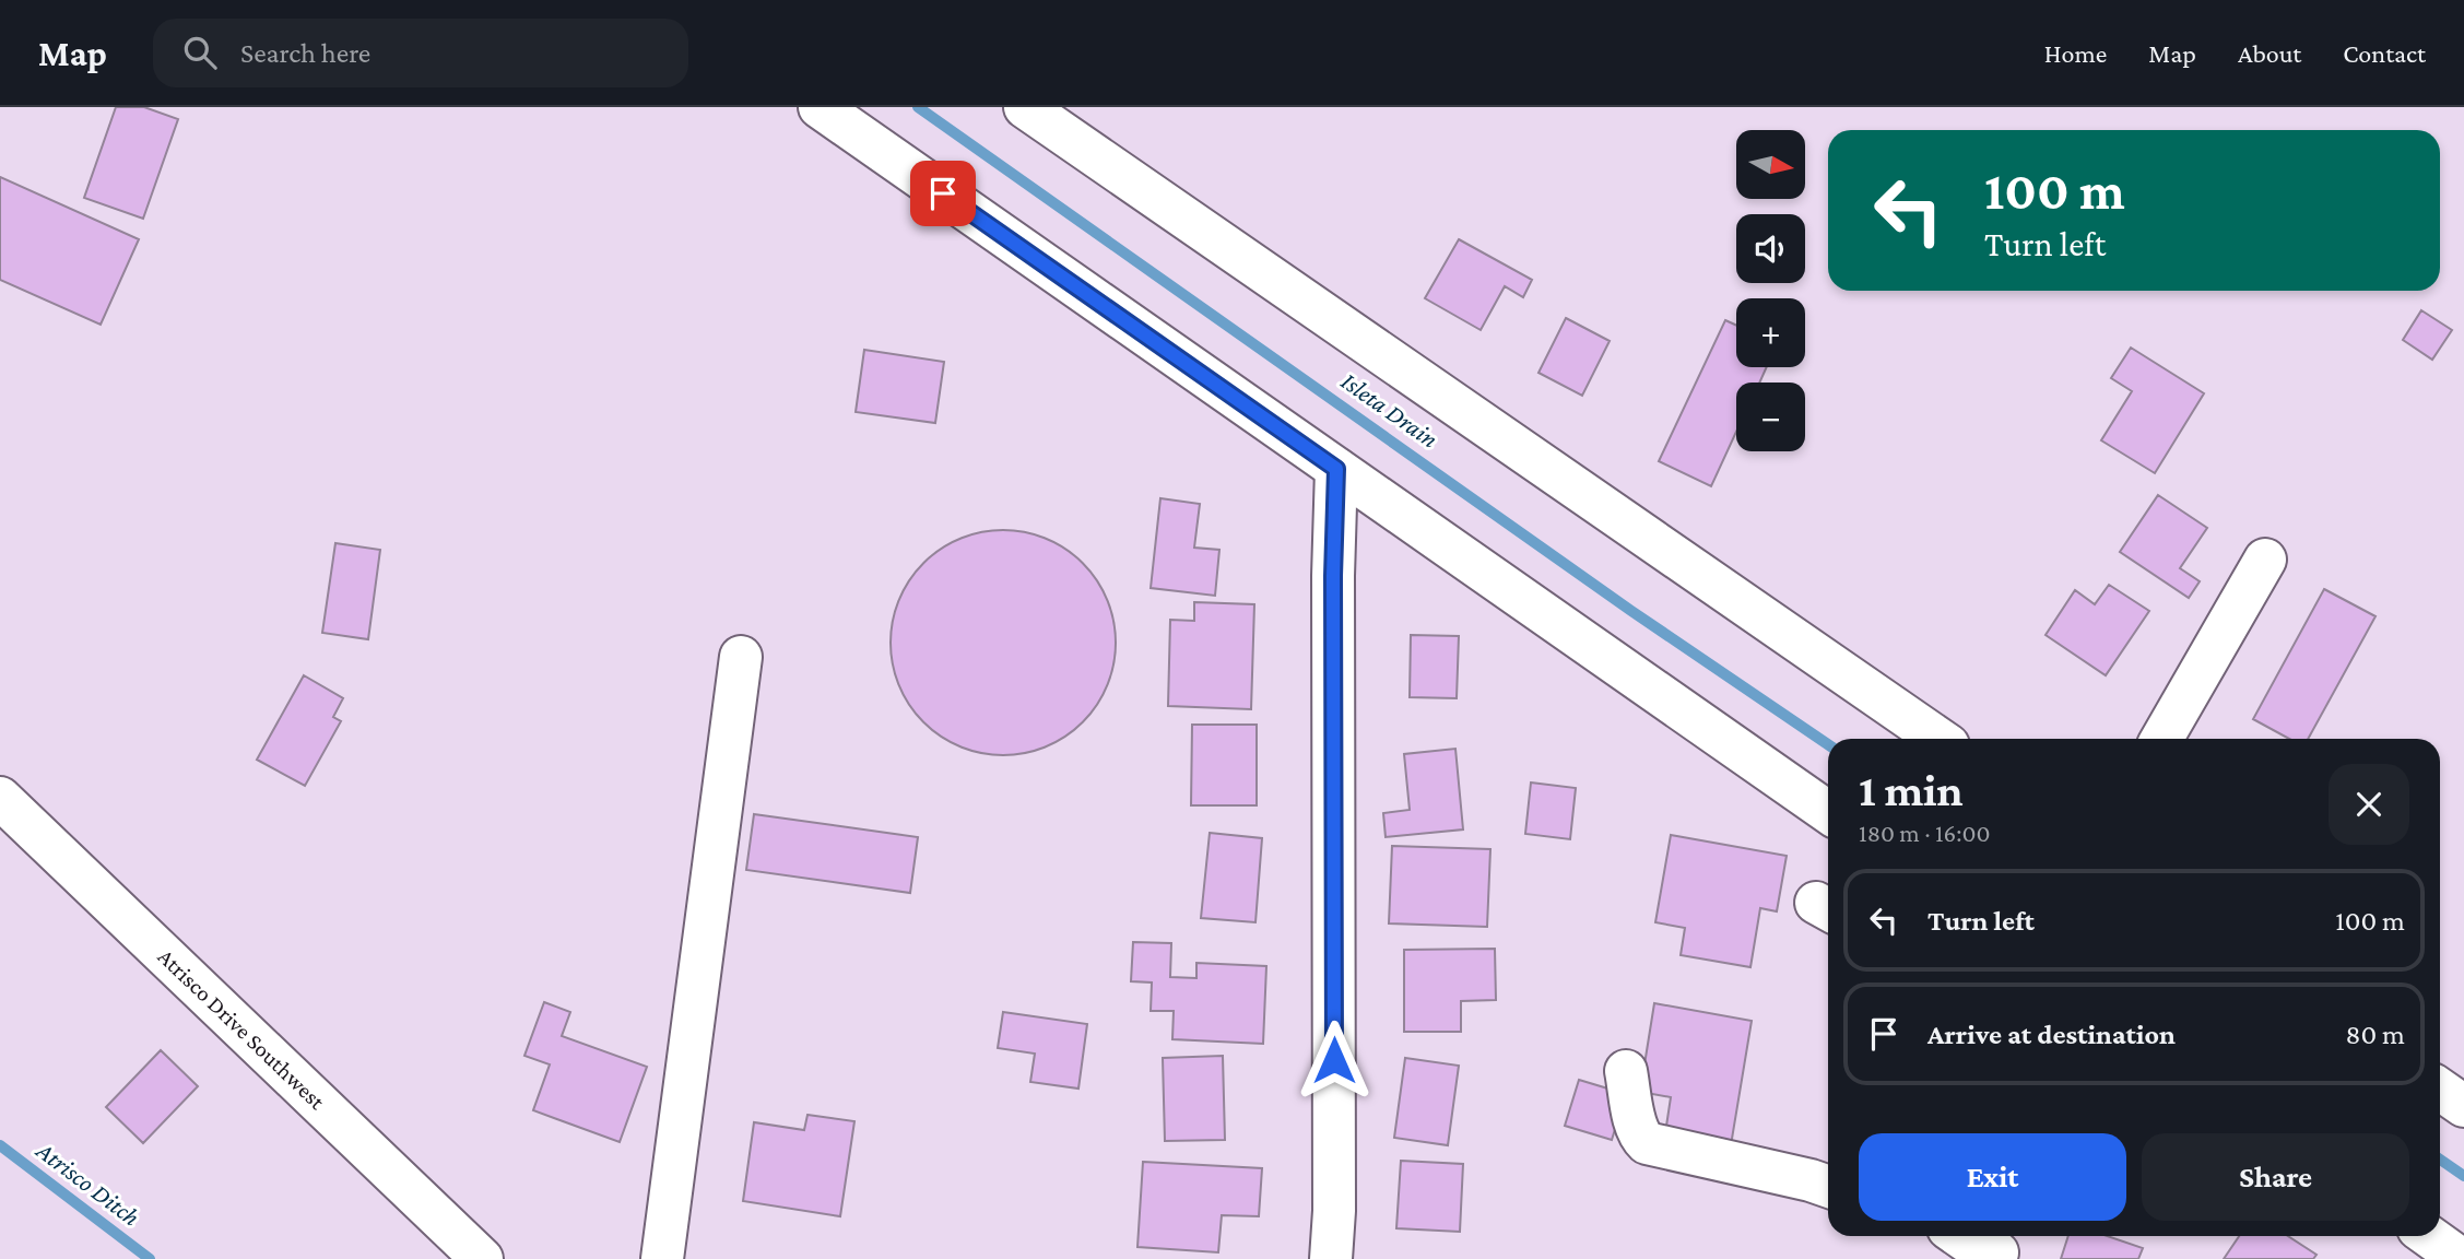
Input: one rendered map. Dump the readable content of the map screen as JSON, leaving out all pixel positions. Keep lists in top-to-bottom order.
{
  "streets": {
    "street": ["Atrisco Drive Southwest"]
  },
  "water": ["Isleta Drain", "Atrisco Ditch"],
  "north": "right",
  "page": {
    "header": "Map",
    "search": "Search here",
    "nav": [
      "Home",
      "Map",
      "About",
      "Contact"
    ],
    "map_buttons": ["+", "−"],
    "turn": ["100 m", "Turn left"],
    "heading": ["1 min", "180 m · 16:00"],
    "list": [
      {
        "name": "Turn left",
        "value": "100 m"
      },
      {
        "name": "Arrive at destination",
        "value": "80 m"
      }
    ],
    "buttons": ["Exit", "Share"]
  }
}
